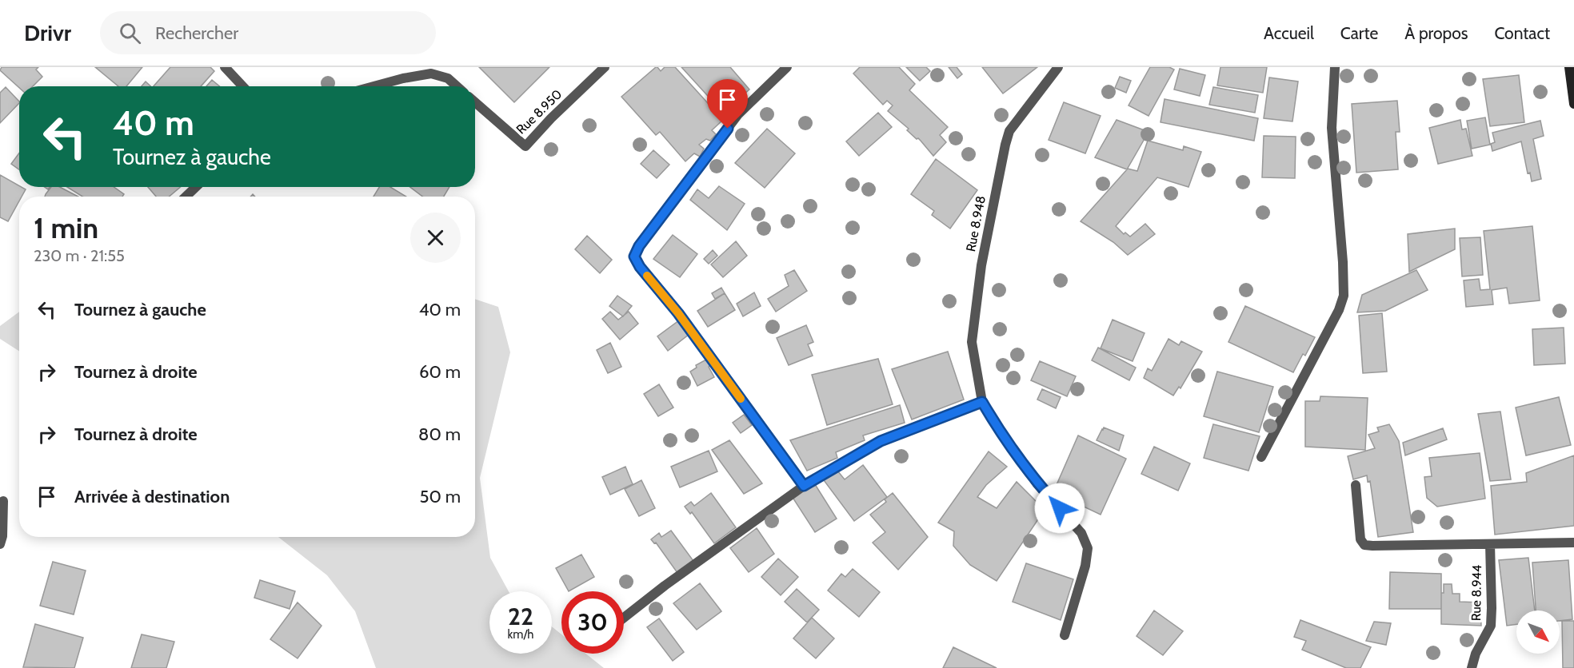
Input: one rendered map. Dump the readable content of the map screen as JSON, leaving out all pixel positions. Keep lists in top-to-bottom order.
{
  "streets": {
    "street": ["Rue 8.950", "Rue 8.948", "Rue 8.944"]
  },
  "north": "bottom right",
  "page": {
    "header": "Drivr",
    "search": "Rechercher",
    "nav": [
      "Accueil",
      "Carte",
      "À propos",
      "Contact"
    ],
    "turn": ["40 m", "Tournez à gauche"],
    "heading": ["1 min", "230 m · 21:55"],
    "list": [
      {
        "name": "Tournez à gauche",
        "value": "40 m"
      },
      {
        "name": "Tournez à droite",
        "value": "60 m"
      },
      {
        "name": "Tournez à droite",
        "value": "80 m"
      },
      {
        "name": "Arrivée à destination",
        "value": "50 m"
      }
    ],
    "speed": "22 km/h",
    "limit": "30"
  }
}
